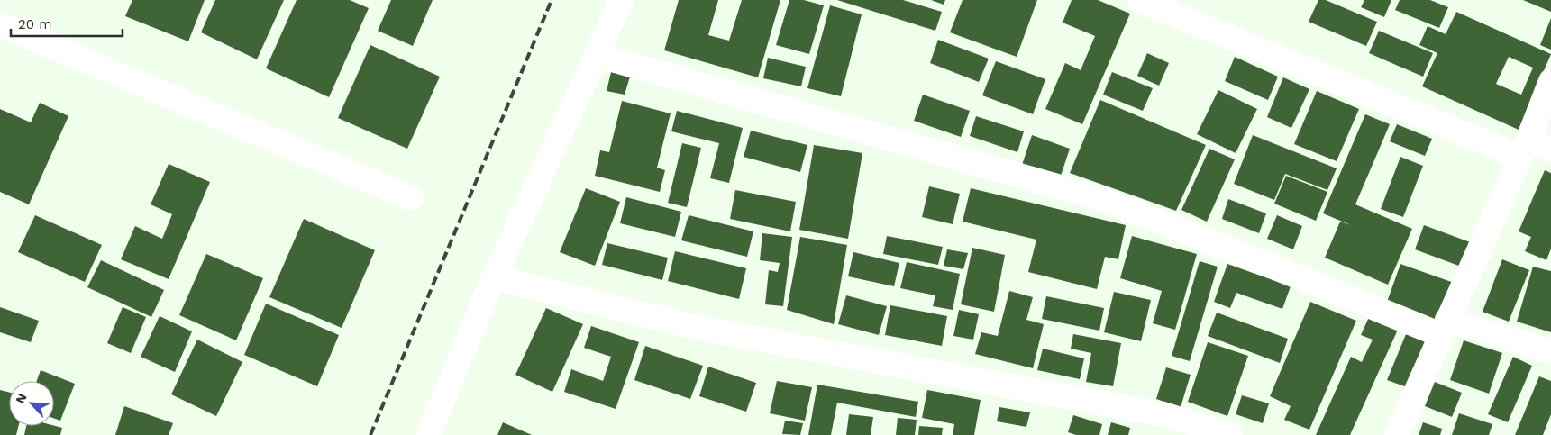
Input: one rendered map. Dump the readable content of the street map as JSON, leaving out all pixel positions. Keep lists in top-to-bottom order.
{
  "scale_bar": "20 m",
  "north": "top left"
}
